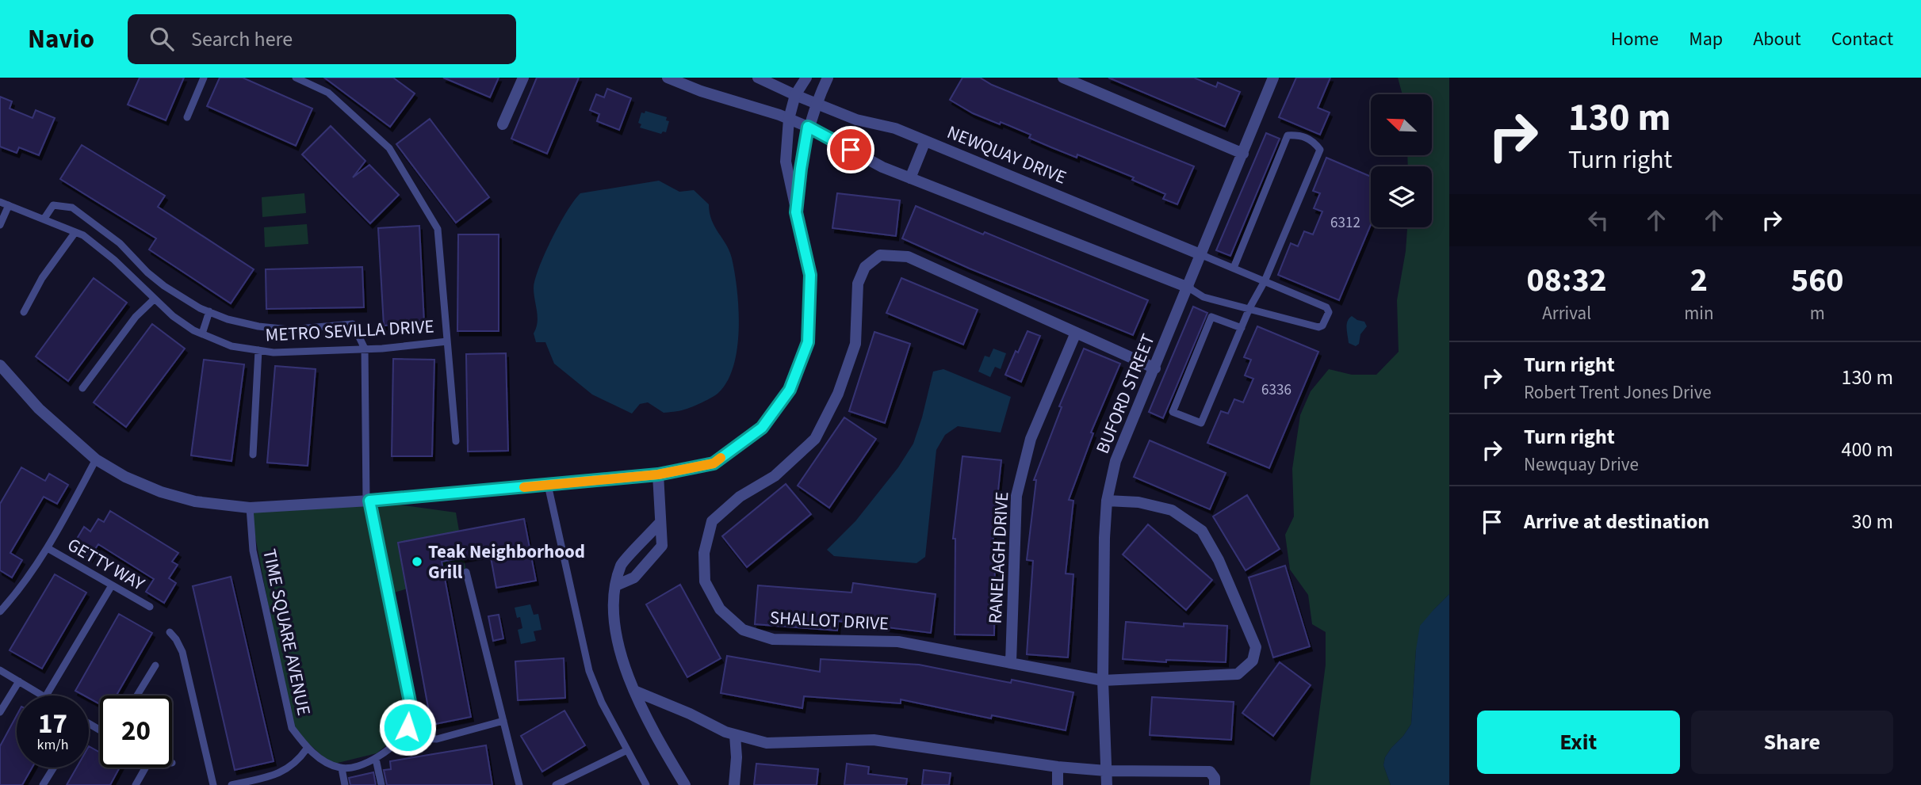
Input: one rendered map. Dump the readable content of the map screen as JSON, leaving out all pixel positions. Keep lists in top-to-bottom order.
{
  "streets": {
    "street": [
      "NEWQUAY DRIVE",
      "BUFORD STREET",
      "RANELAGH DRIVE",
      "SHALLOT DRIVE"
    ],
    "lane": ["METRO SEVILLA DRIVE", "GETTY WAY", "TIME SQUARE AVENUE"]
  },
  "crossings": [
    ["NEWQUAY DRIVE", "BUFORD STREET"],
    ["BUFORD STREET", "SHALLOT DRIVE"],
    ["RANELAGH DRIVE", "SHALLOT DRIVE"]
  ],
  "places": ["Teak Neighborhood Grill"],
  "house_numbers": ["6312", "6336"],
  "north": "top left",
  "page": {
    "header": "Navio",
    "search": "Search here",
    "nav": [
      "Home",
      "Map",
      "About",
      "Contact"
    ],
    "turn": ["130 m", "Turn right"],
    "eta": [
      "08:32",
      "Arrival",
      "2",
      "min",
      "560",
      "m"
    ],
    "list": [
      {
        "name": "Turn right",
        "note": "Robert Trent Jones Drive",
        "value": "130 m"
      },
      {
        "name": "Turn right",
        "note": "Newquay Drive",
        "value": "400 m"
      },
      {
        "name": "Arrive at destination",
        "value": "30 m"
      }
    ],
    "speed": "17 km/h",
    "limit": "20",
    "buttons": ["Exit", "Share"]
  }
}
